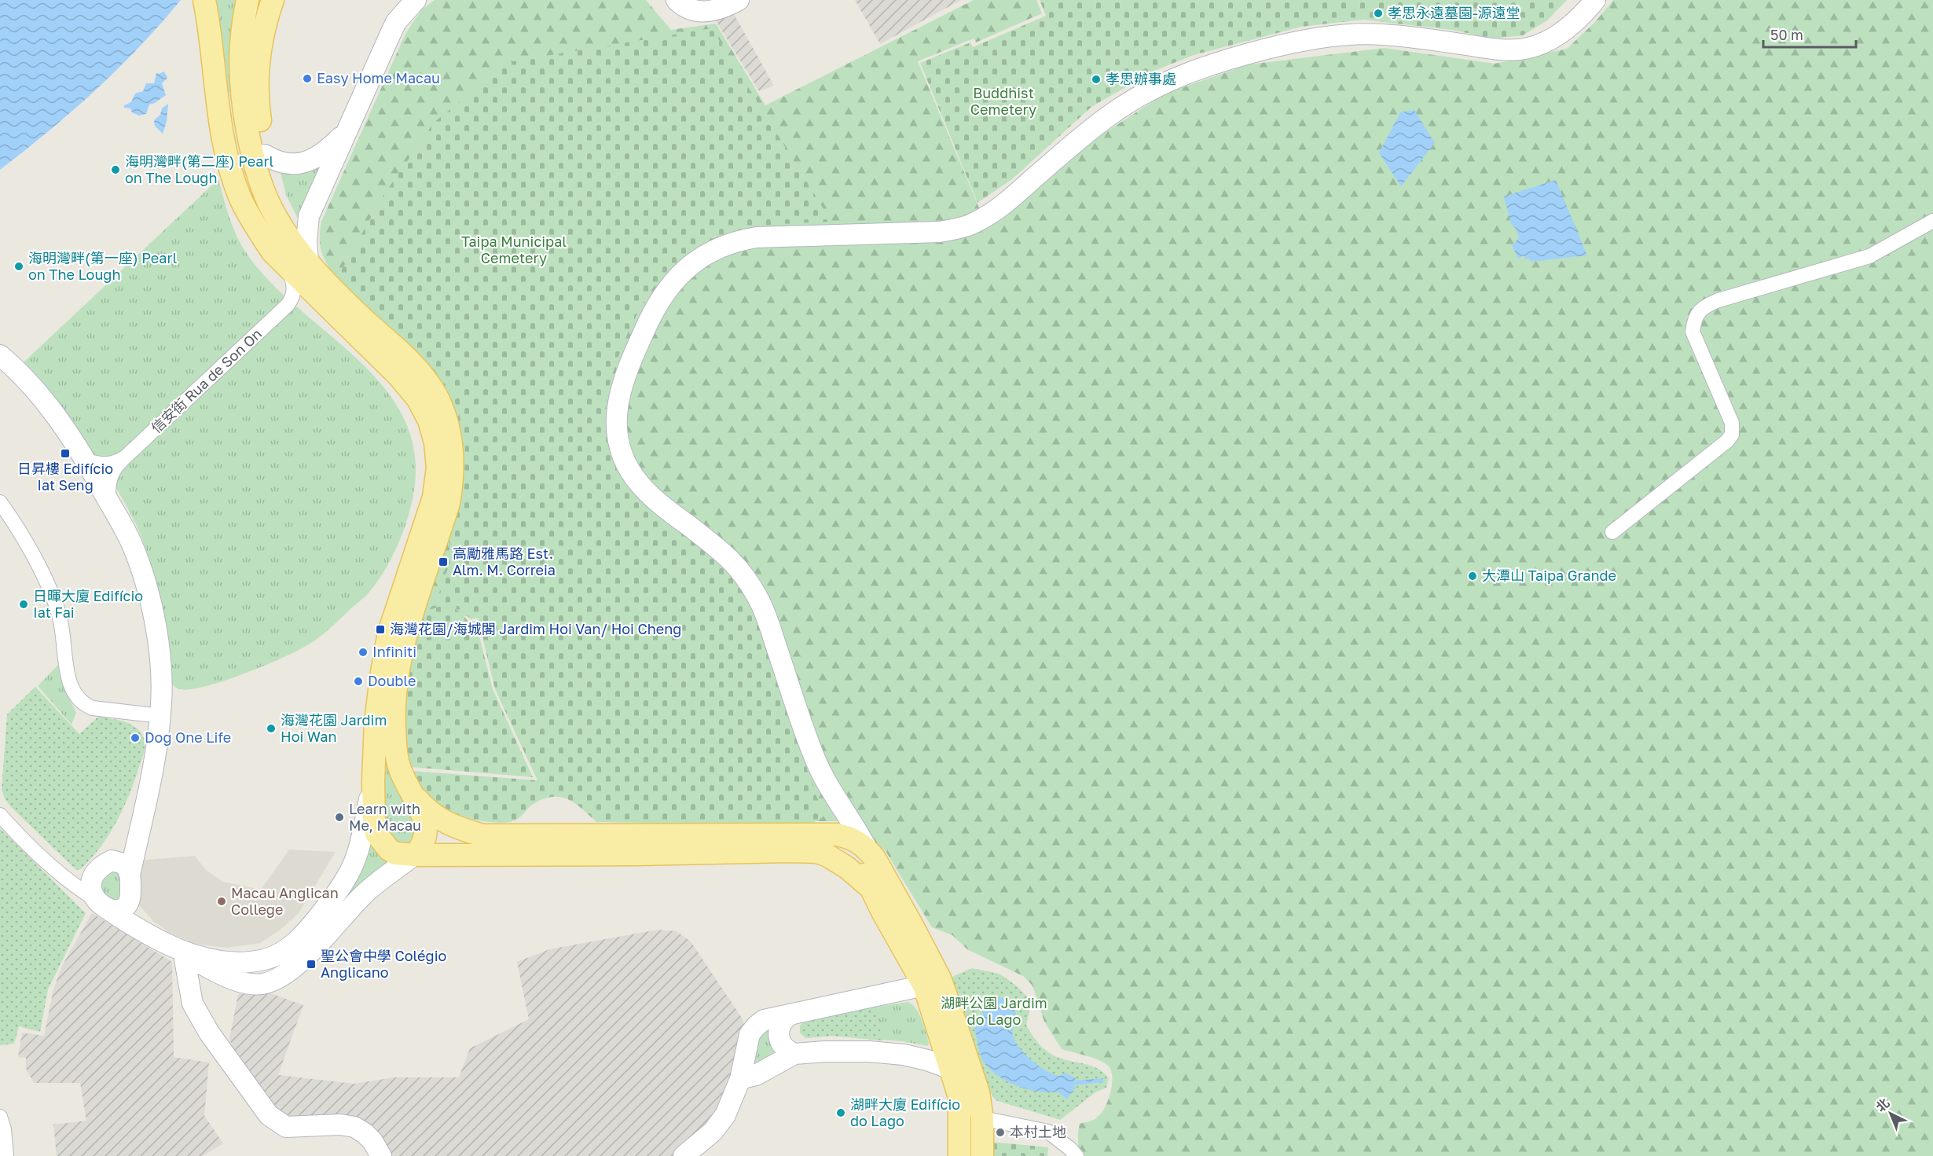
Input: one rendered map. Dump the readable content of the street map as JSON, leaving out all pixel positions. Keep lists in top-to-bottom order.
{
  "streets": {
    "street": ["信安街 Rua de Son On"]
  },
  "parks": ["Buddhist Cemetery", "Taipa Municipal Cemetery", "湖畔公園 Jardim do Lago"],
  "places": {
    "other": [
      "孝思永遠墓園-源遠堂",
      "Easy Home Macau",
      "孝思辦事處",
      "海明灣畔(第二座) Pearl on The Lough",
      "海明灣畔(第一座) Pearl on The Lough",
      "大潭山 Taipa Grande",
      "日暉大廈 Edifício Iat Fai",
      "Infiniti",
      "Double",
      "海灣花園 Jardim Hoi Wan",
      "Dog One Life",
      "Learn with Me, Macau",
      "Macau Anglican College",
      "湖畔大廈 Edifício do Lago",
      "本村土地"
    ],
    "transit": [
      "日昇樓 Edifício Iat Seng",
      "高勵雅馬路 Est. Alm. M. Correia",
      "海灣花園/海城閣 Jardim Hoi Van/ Hoi Cheng",
      "聖公會中學 Colégio Anglicano"
    ]
  },
  "scale_bar": "50 m",
  "north": "top left"
}
